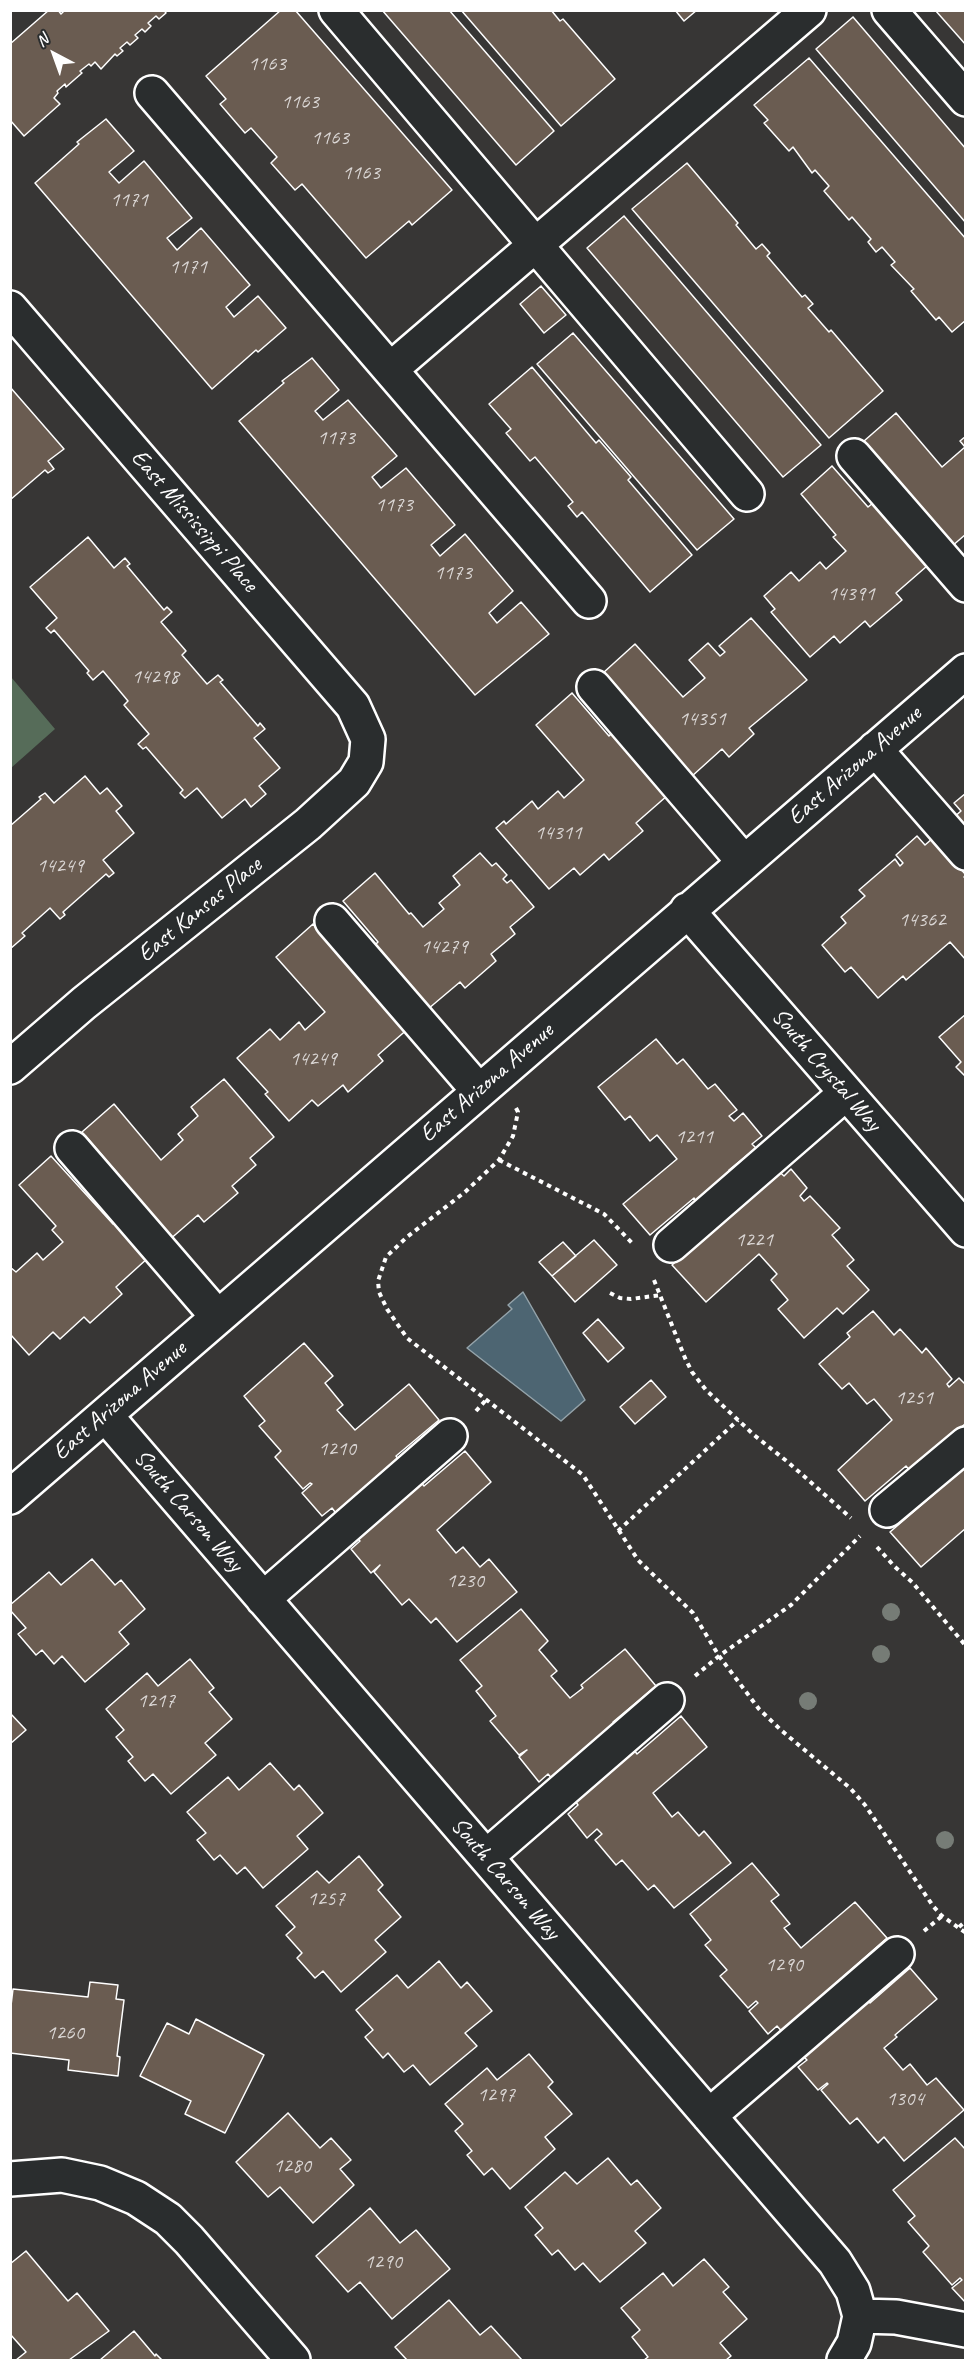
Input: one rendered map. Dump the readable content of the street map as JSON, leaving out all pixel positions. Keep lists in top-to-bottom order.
{
  "streets": {
    "street": [
      "East Mississippi Place",
      "East Arizona Avenue",
      "East Kansas Place",
      "South Crystal Way",
      "South Carson Way"
    ]
  },
  "crossings": [
    ["East Mississippi Place", "East Kansas Place"],
    ["East Arizona Avenue", "South Crystal Way"],
    ["East Arizona Avenue", "South Carson Way"]
  ],
  "house_numbers": [
    "1163",
    "1163",
    "1163",
    "1163",
    "1171",
    "1171",
    "1173",
    "1173",
    "1173",
    "14391",
    "14298",
    "14351",
    "14311",
    "14249",
    "14362",
    "14279",
    "14249",
    "1211",
    "1221",
    "1251",
    "1210",
    "1230",
    "1217",
    "1257",
    "1290",
    "1260",
    "1297",
    "1304",
    "1280",
    "1290"
  ],
  "north": "top left"
}
